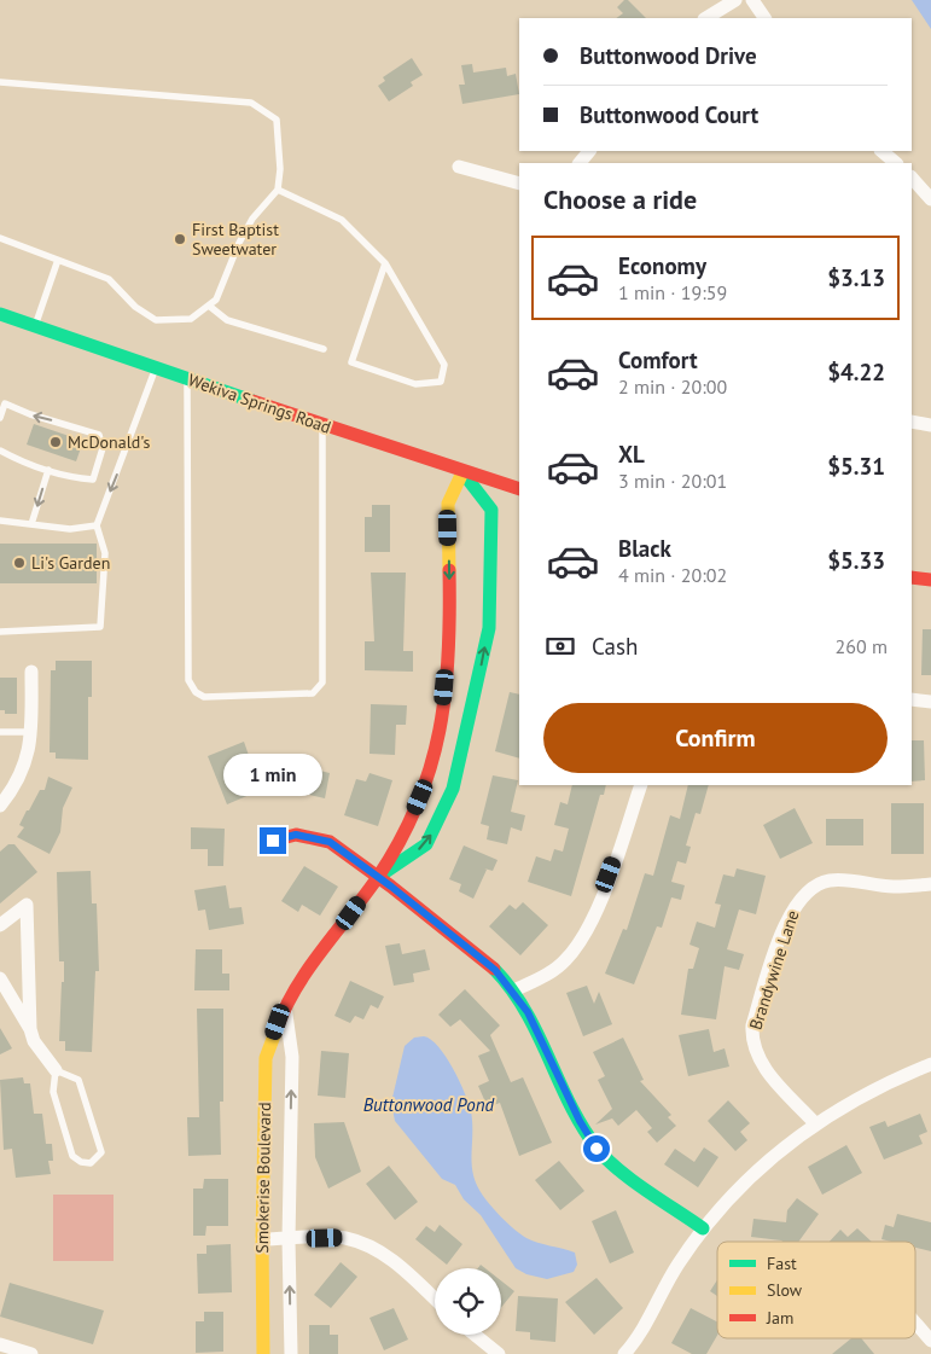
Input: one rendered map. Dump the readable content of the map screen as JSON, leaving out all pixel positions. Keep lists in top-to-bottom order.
{
  "streets": {
    "street": ["Wekiva Springs Road", "Brandywine Lane", "Smokerise Boulevard"]
  },
  "crossings": [
    ["Wekiva Springs Road", "Smokerise Boulevard"]
  ],
  "water": ["Buttonwood Pond"],
  "places": ["First Baptist Sweetwater", "McDonald's", "Li's Garden"],
  "legend": ["Fast", "Slow", "Jam"],
  "page": {
    "banner": ["Buttonwood Drive", "Buttonwood Court"],
    "heading": "Choose a ride",
    "list": [
      {
        "name": "Economy",
        "note": "1 min · 19:59",
        "value": "$3.13"
      },
      {
        "name": "Comfort",
        "note": "2 min · 20:00",
        "value": "$4.22"
      },
      {
        "name": "XL",
        "note": "3 min · 20:01",
        "value": "$5.31"
      },
      {
        "name": "Black",
        "note": "4 min · 20:02",
        "value": "$5.33"
      }
    ],
    "pay": ["Cash", "260 m"],
    "buttons": "Confirm",
    "bubble": "1 min"
  }
}
